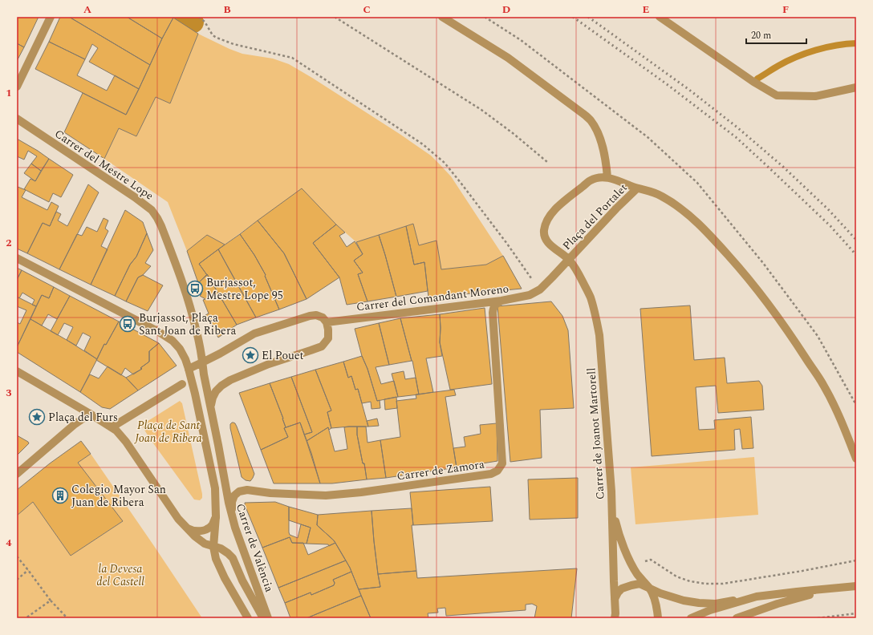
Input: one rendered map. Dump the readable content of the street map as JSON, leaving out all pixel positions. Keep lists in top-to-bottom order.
{
  "streets": {
    "street": [
      "Carrer del Mestre Lope",
      "Plaça del Portalet",
      "Carrer del Comandant Moreno",
      "Carrer de Joanot Martorell",
      "Carrer de Zamora",
      "Carrer de València"
    ]
  },
  "crossings": [
    ["Carrer del Mestre Lope", "Carrer de València"],
    ["Plaça del Portalet", "Carrer del Comandant Moreno"],
    ["Plaça del Portalet", "Carrer de Joanot Martorell"],
    ["Carrer del Comandant Moreno", "Carrer de Zamora"],
    ["Carrer de Zamora", "Carrer de València"]
  ],
  "parks": ["Plaça de Sant Joan de Ribera", "la Devesa del Castell"],
  "places": {
    "bus stop": ["Burjassot, Mestre Lope 95", "Burjassot, Plaça Sant Joan de Ribera"],
    "place": ["El Pouet", "Plaça del Furs"],
    "building": ["Colegio Mayor San Juan de Ribera"]
  },
  "scale_bar": "20 m",
  "grid": {
    "columns": [
      "A",
      "B",
      "C",
      "D",
      "E",
      "F"
    ],
    "rows": [
      "1",
      "2",
      "3",
      "4"
    ]
  }
}
